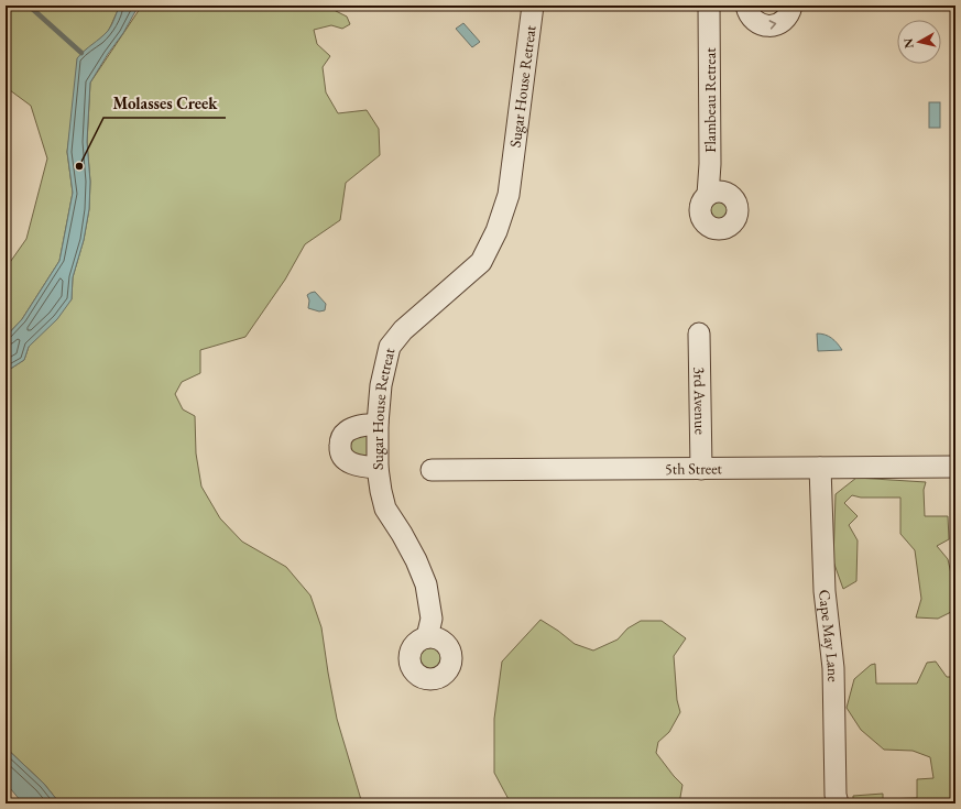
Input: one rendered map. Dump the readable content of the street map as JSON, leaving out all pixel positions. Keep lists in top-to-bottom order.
{
  "streets": {
    "street": [
      "Sugar House Retreat",
      "Flambeau Retreat",
      "3rd Avenue",
      "5th Street",
      "Cape May Lane"
    ]
  },
  "crossings": [
    ["3rd Avenue", "5th Street"],
    ["5th Street", "Cape May Lane"]
  ],
  "places": ["Molasses Creek"],
  "north": "left"
}
